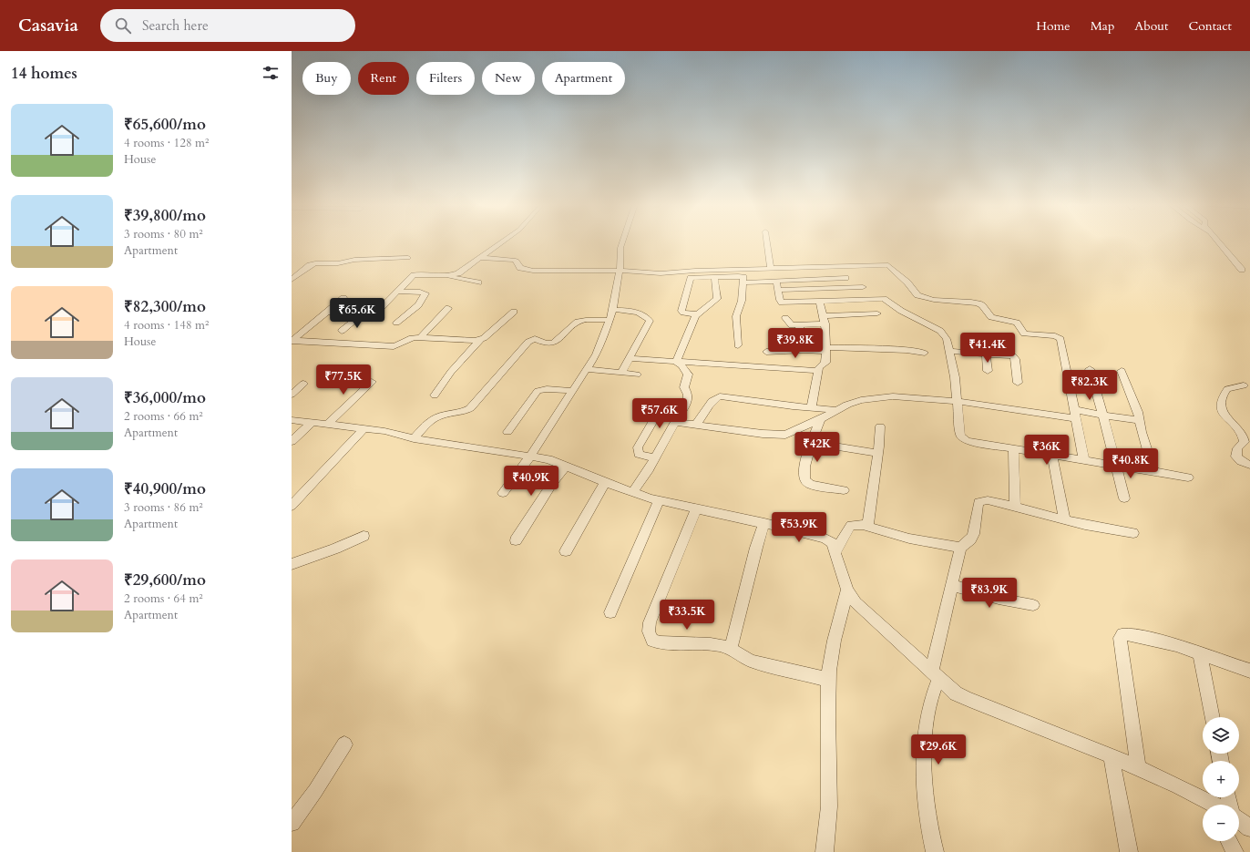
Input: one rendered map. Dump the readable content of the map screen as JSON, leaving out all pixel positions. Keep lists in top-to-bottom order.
{
  "page": {
    "header": "Casavia",
    "search": "Search here",
    "nav": [
      "Home",
      "Map",
      "About",
      "Contact"
    ],
    "heading": "14 homes",
    "chip": [
      "Buy",
      "Rent",
      "Filters",
      "New",
      "Apartment"
    ],
    "list": [
      {
        "name": "₹65,600/mo",
        "note": "4 rooms · 128 m² · House"
      },
      {
        "name": "₹39,800/mo",
        "note": "3 rooms · 80 m² · Apartment"
      },
      {
        "name": "₹82,300/mo",
        "note": "4 rooms · 148 m² · House"
      },
      {
        "name": "₹36,000/mo",
        "note": "2 rooms · 66 m² · Apartment"
      },
      {
        "name": "₹40,900/mo",
        "note": "3 rooms · 86 m² · Apartment"
      },
      {
        "name": "₹29,600/mo",
        "note": "2 rooms · 64 m² · Apartment"
      }
    ],
    "price": [
      "₹65.6K",
      "₹39.8K",
      "₹41.4K",
      "₹77.5K",
      "₹82.3K",
      "₹57.6K",
      "₹42K",
      "₹36K",
      "₹40.8K",
      "₹40.9K",
      "₹53.9K",
      "₹83.9K",
      "₹33.5K",
      "₹29.6K"
    ],
    "map_buttons": ["+", "−"]
  }
}
